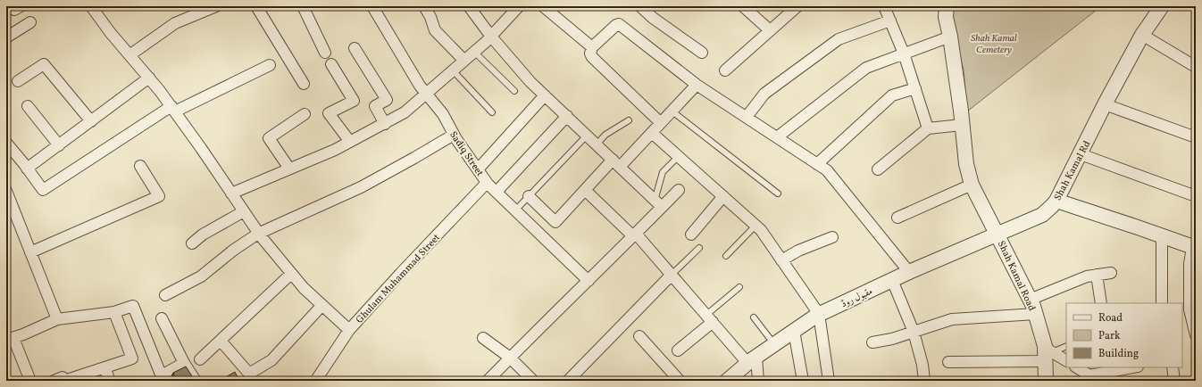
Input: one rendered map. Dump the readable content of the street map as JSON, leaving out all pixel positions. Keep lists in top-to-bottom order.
{
  "streets": {
    "street": [
      "Sadiq Street",
      "Shah Kamal Rd",
      "Shah Kamal Road",
      "Ghulam Muhammad Street",
      "مقبول روڈ"
    ]
  },
  "crossings": [
    ["Sadiq Street", "Ghulam Muhammad Street"],
    ["Shah Kamal Rd", "Shah Kamal Road"],
    ["Shah Kamal Rd", "مقبول روڈ"],
    ["Shah Kamal Road", "مقبول روڈ"]
  ],
  "parks": ["Shah Kamal Cemetery"],
  "legend": ["Road", "Park", "Building"]
}
